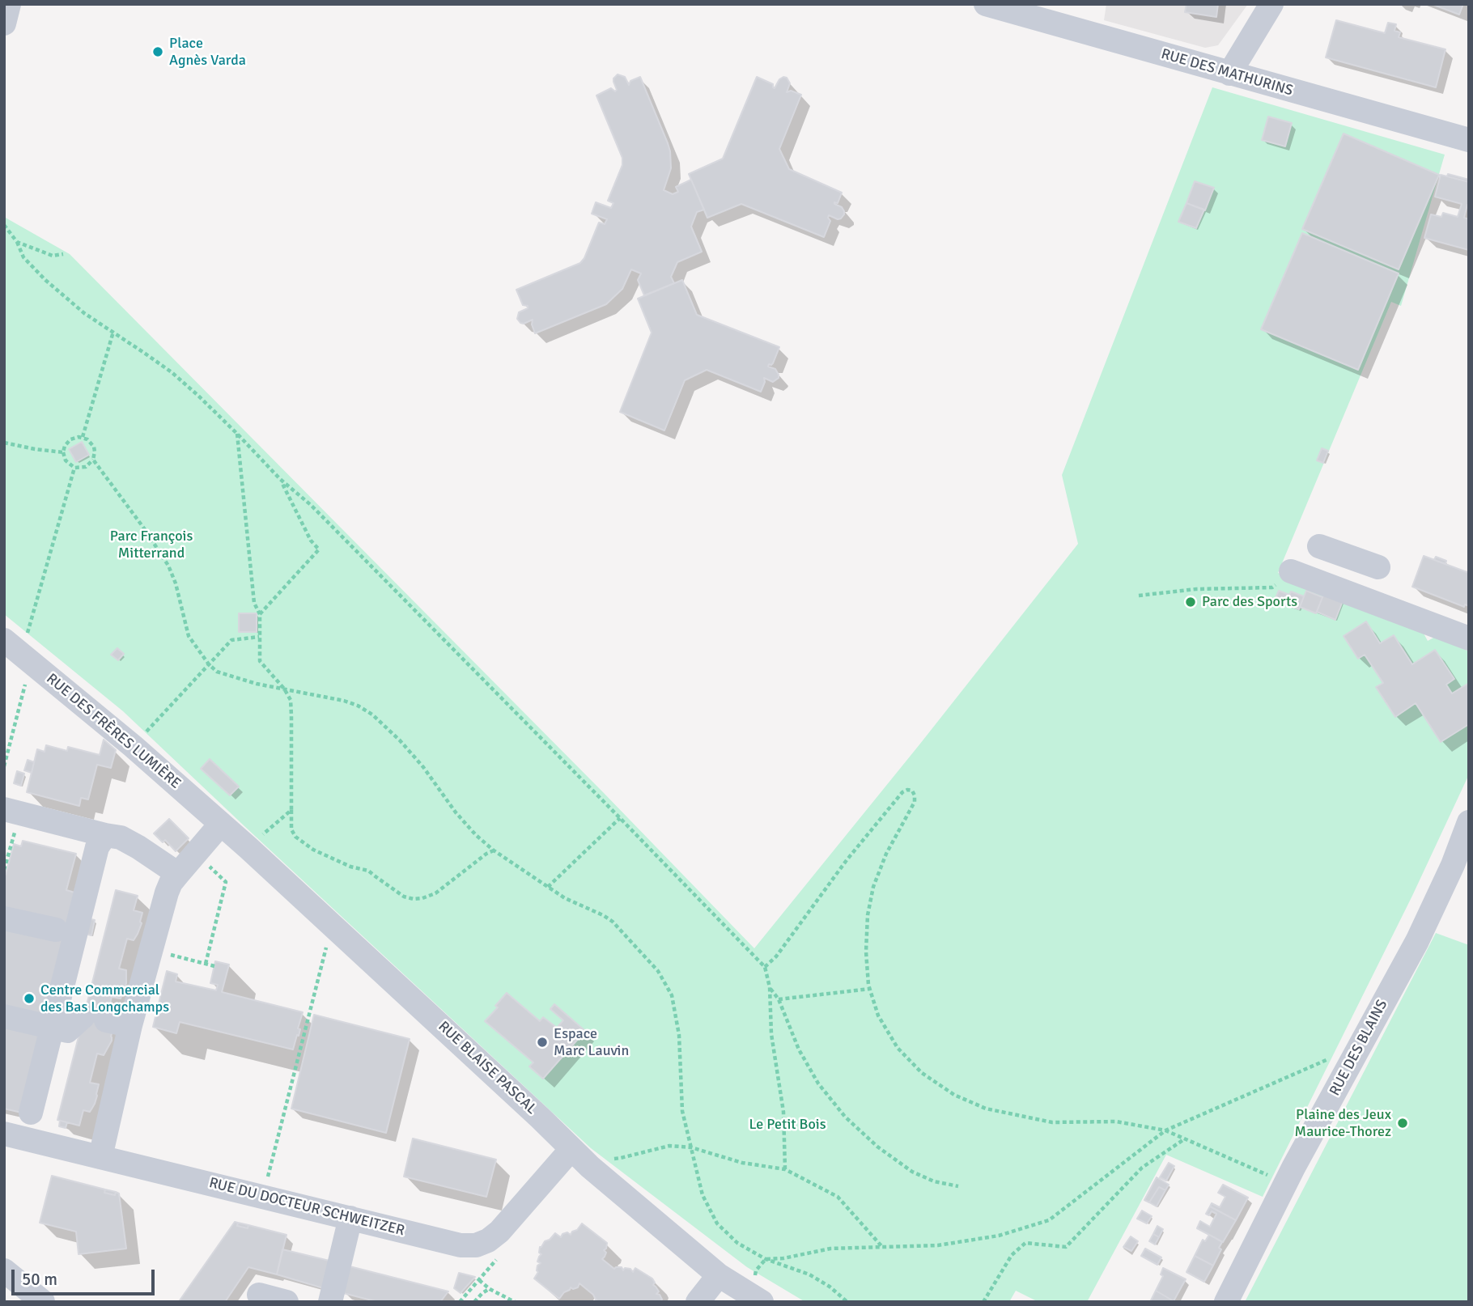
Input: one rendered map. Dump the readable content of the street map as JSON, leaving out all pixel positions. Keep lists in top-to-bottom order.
{
  "streets": {
    "street": [
      "RUE DES MATHURINS",
      "RUE DES FRÈRES LUMIÈRE",
      "RUE DES BLAINS",
      "RUE BLAISE PASCAL",
      "RUE DU DOCTEUR SCHWEITZER"
    ]
  },
  "crossings": [
    ["RUE DES FRÈRES LUMIÈRE", "RUE BLAISE PASCAL"],
    ["RUE BLAISE PASCAL", "RUE DU DOCTEUR SCHWEITZER"]
  ],
  "parks": ["Parc François Mitterrand", "Le Petit Bois"],
  "places": [
    "Place Agnès Varda",
    "Parc des Sports",
    "Centre Commercial des Bas Longchamps",
    "Espace Marc Lauvin",
    "Plaine des Jeux Maurice-Thorez"
  ],
  "scale_bar": "50 m"
}
